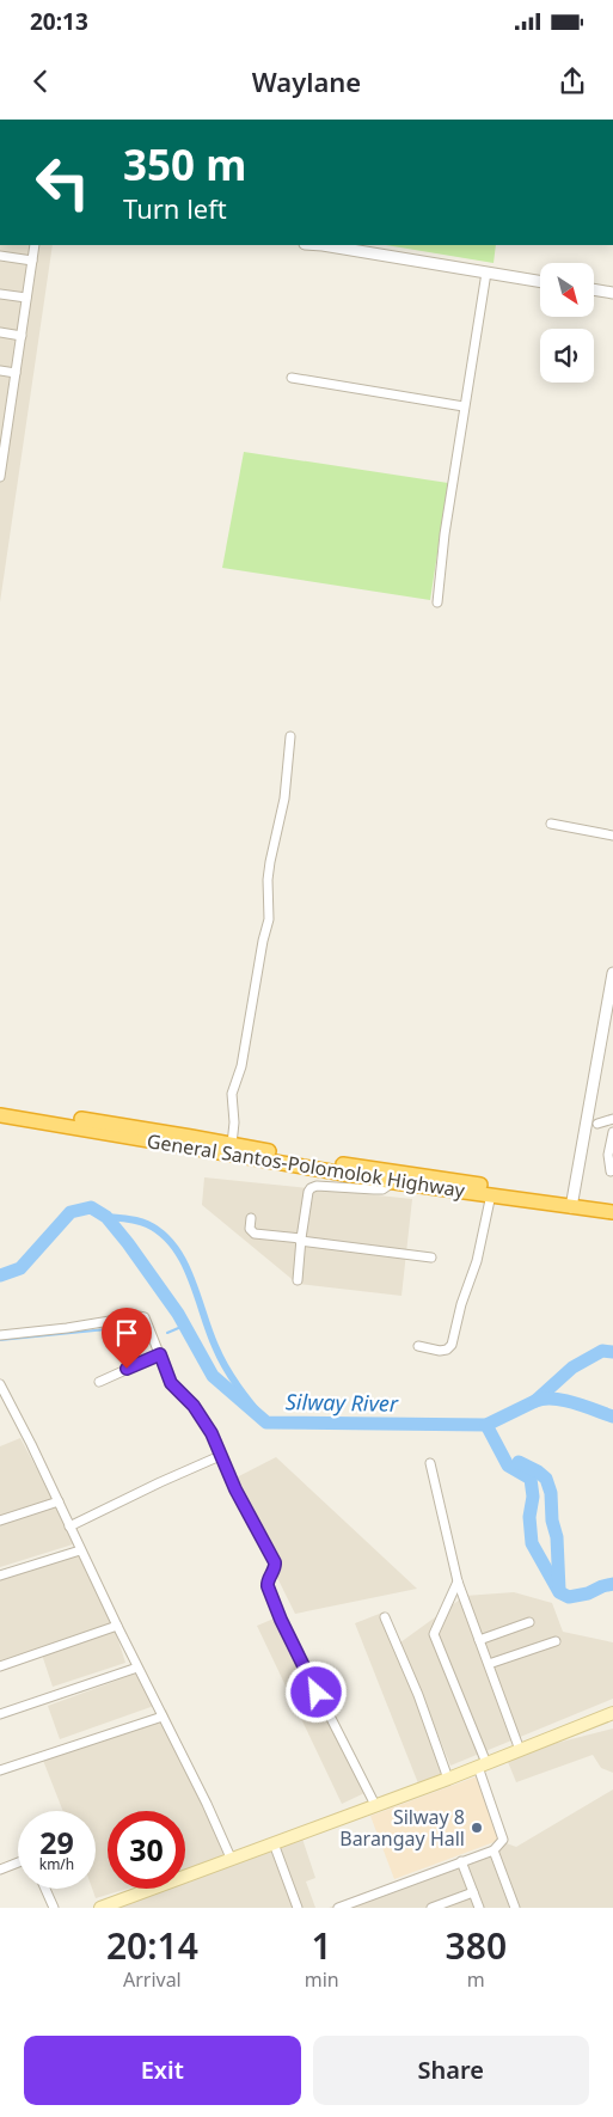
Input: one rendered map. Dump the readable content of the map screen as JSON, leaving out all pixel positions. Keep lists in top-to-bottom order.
{
  "streets": {
    "highway": ["General Santos-Polomolok Highway"]
  },
  "water": ["Silway River"],
  "places": ["Silway 8 Barangay Hall"],
  "north": "bottom right",
  "page": {
    "status": "20:13",
    "header": "Waylane",
    "turn": ["350 m", "Turn left"],
    "speed": "29 km/h",
    "limit": "30",
    "eta": [
      "20:14",
      "Arrival",
      "1",
      "min",
      "380",
      "m"
    ],
    "buttons": ["Exit", "Share"]
  }
}
